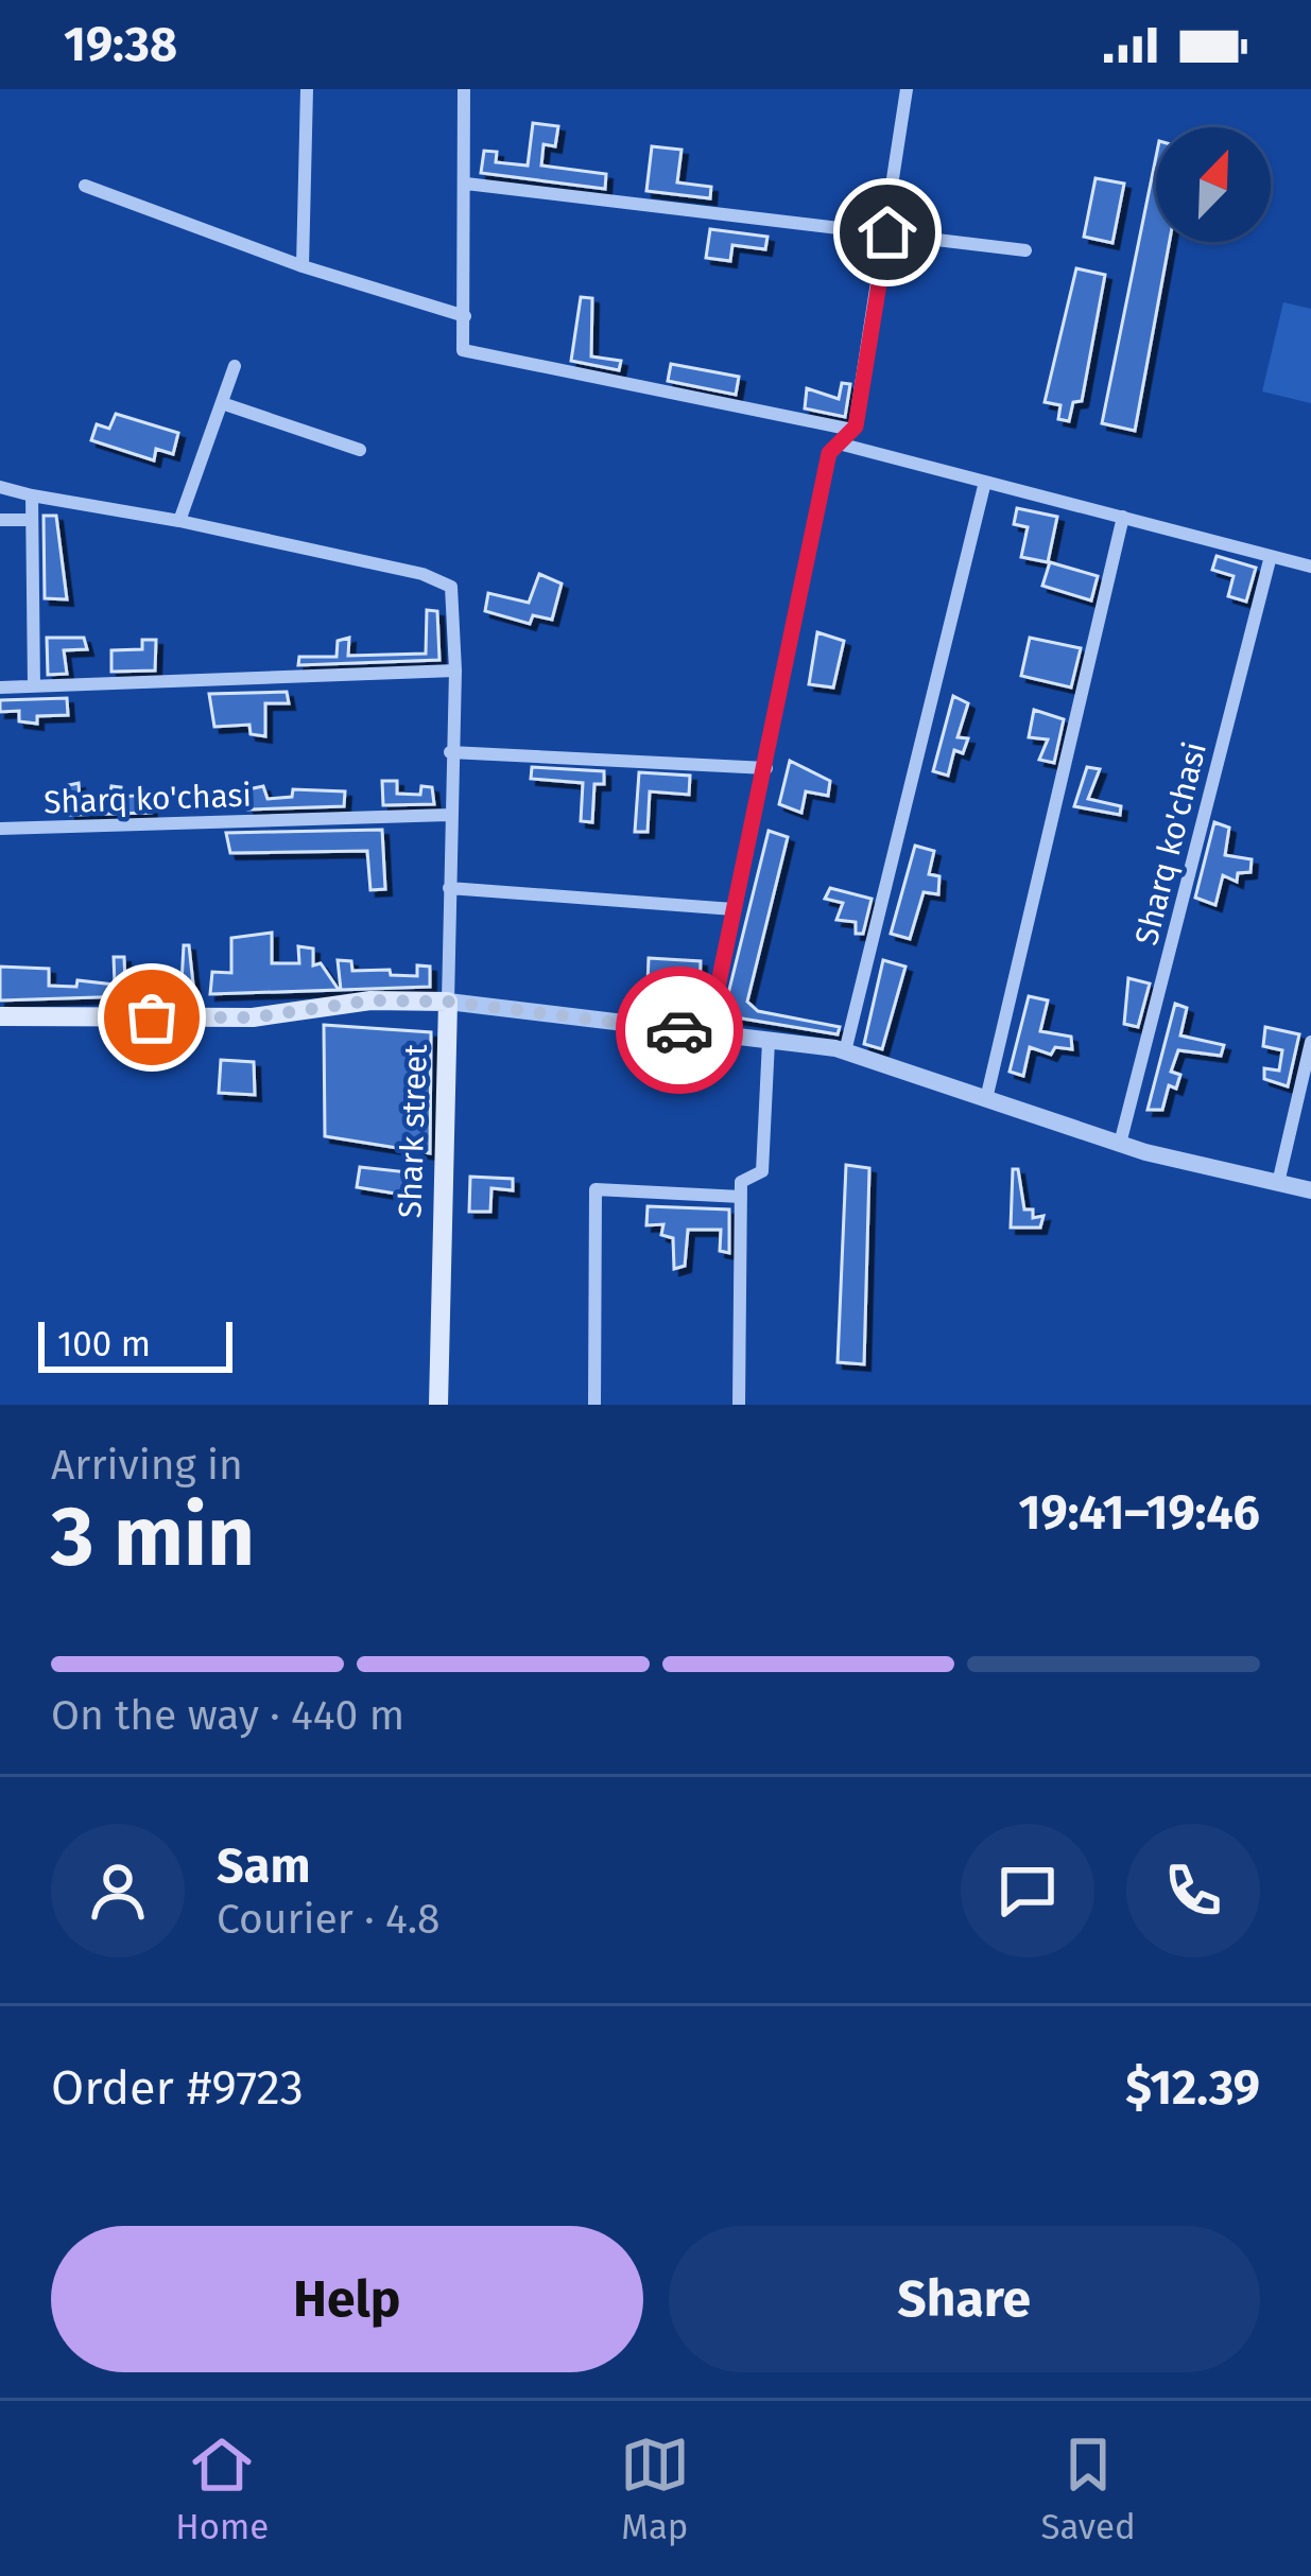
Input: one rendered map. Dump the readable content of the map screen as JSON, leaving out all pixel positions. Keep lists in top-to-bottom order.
{
  "streets": {
    "main road": ["Shark street"],
    "street": ["Sharq ko'chasi"]
  },
  "scale_bar": "100 m",
  "north": "top right",
  "page": {
    "status": "19:38",
    "scale": "100 m",
    "heading": ["3 min", "Arriving in", "19:41–19:46"],
    "panel": [
      "Sam",
      "Courier · 4.8",
      "Order #9723",
      "$12.39"
    ],
    "bar": "On the way · 440 m",
    "buttons": ["Help", "Share"],
    "tabs": ["Home", "Map", "Saved"]
  }
}
